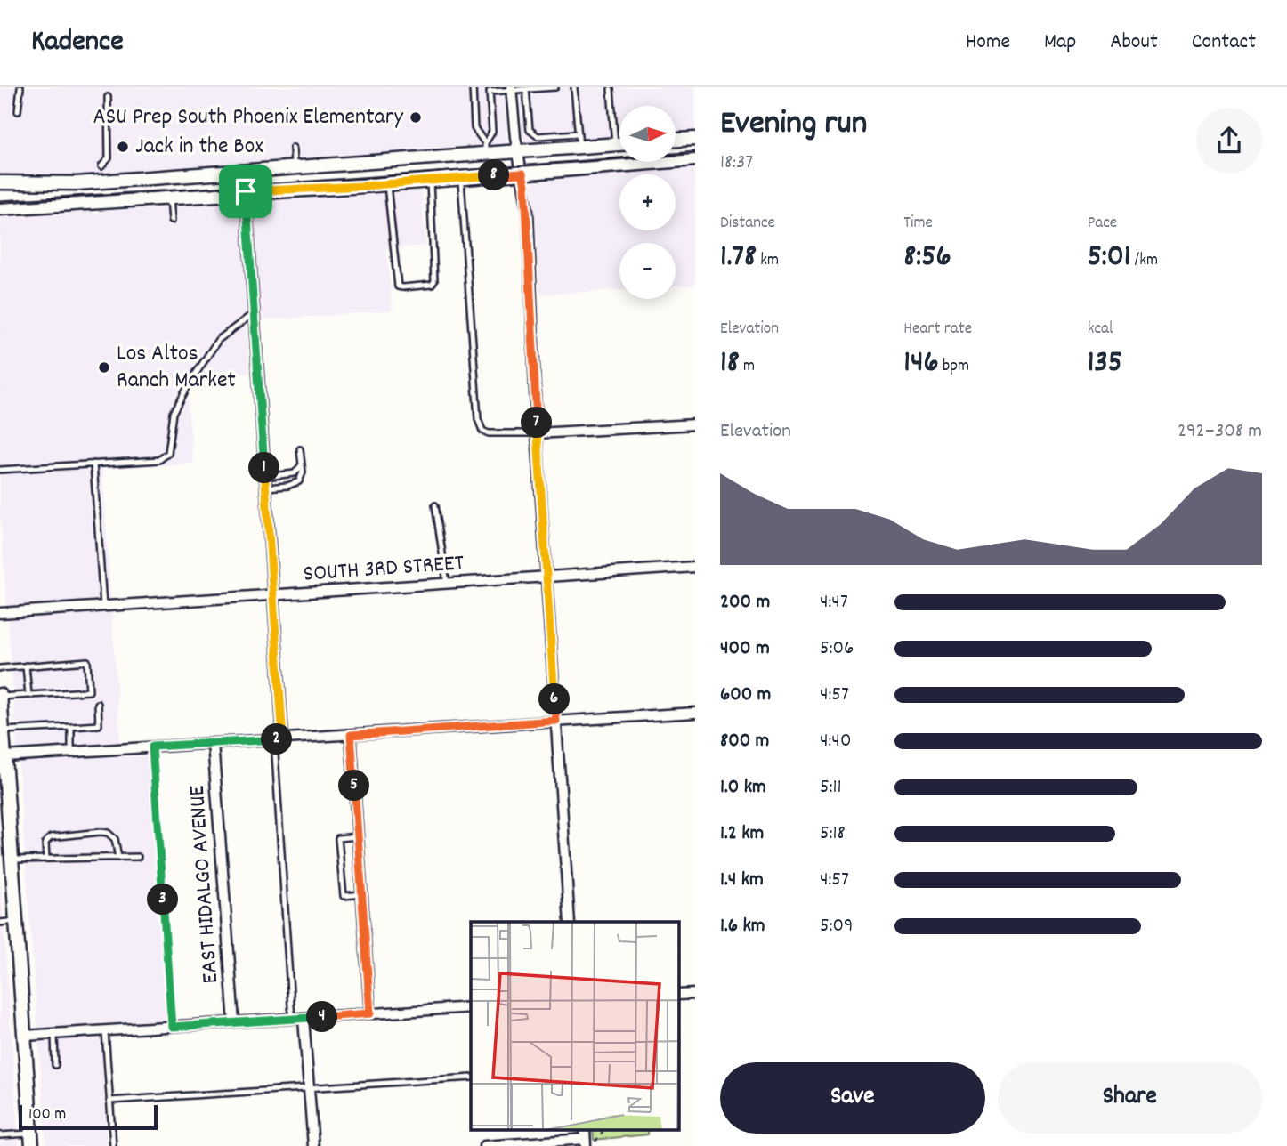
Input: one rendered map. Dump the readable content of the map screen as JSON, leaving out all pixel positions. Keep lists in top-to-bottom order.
{
  "streets": {
    "street": ["SOUTH 3RD STREET", "EAST HIDALGO AVENUE"]
  },
  "places": ["ASU Prep South Phoenix Elementary", "Jack in the Box", "Los Altos Ranch Market"],
  "scale_bar": "100 m",
  "north": "right",
  "page": {
    "header": "Kadence",
    "nav": [
      "Home",
      "Map",
      "About",
      "Contact"
    ],
    "heading": ["Evening run", "18:37"],
    "map_buttons": ["+", "−"],
    "pins": [
      "8",
      "7",
      "1",
      "6",
      "2",
      "5",
      "3",
      "4"
    ],
    "stats": [
      ["Distance", "1.78 km"],
      ["Time", "8:56"],
      ["Pace", "5:01 /km"],
      ["Elevation", "18 m"],
      ["Heart rate", "146 bpm"],
      ["kcal", "135"]
    ],
    "chart": ["Elevation", "292–308 m"],
    "list": [
      {
        "name": "200 m",
        "note": "4:47"
      },
      {
        "name": "400 m",
        "note": "5:06"
      },
      {
        "name": "600 m",
        "note": "4:57"
      },
      {
        "name": "800 m",
        "note": "4:40"
      },
      {
        "name": "1.0 km",
        "note": "5:11"
      },
      {
        "name": "1.2 km",
        "note": "5:18"
      },
      {
        "name": "1.4 km",
        "note": "4:57"
      },
      {
        "name": "1.6 km",
        "note": "5:09"
      }
    ],
    "buttons": ["Save", "Share"],
    "scale": "100 m"
  }
}
